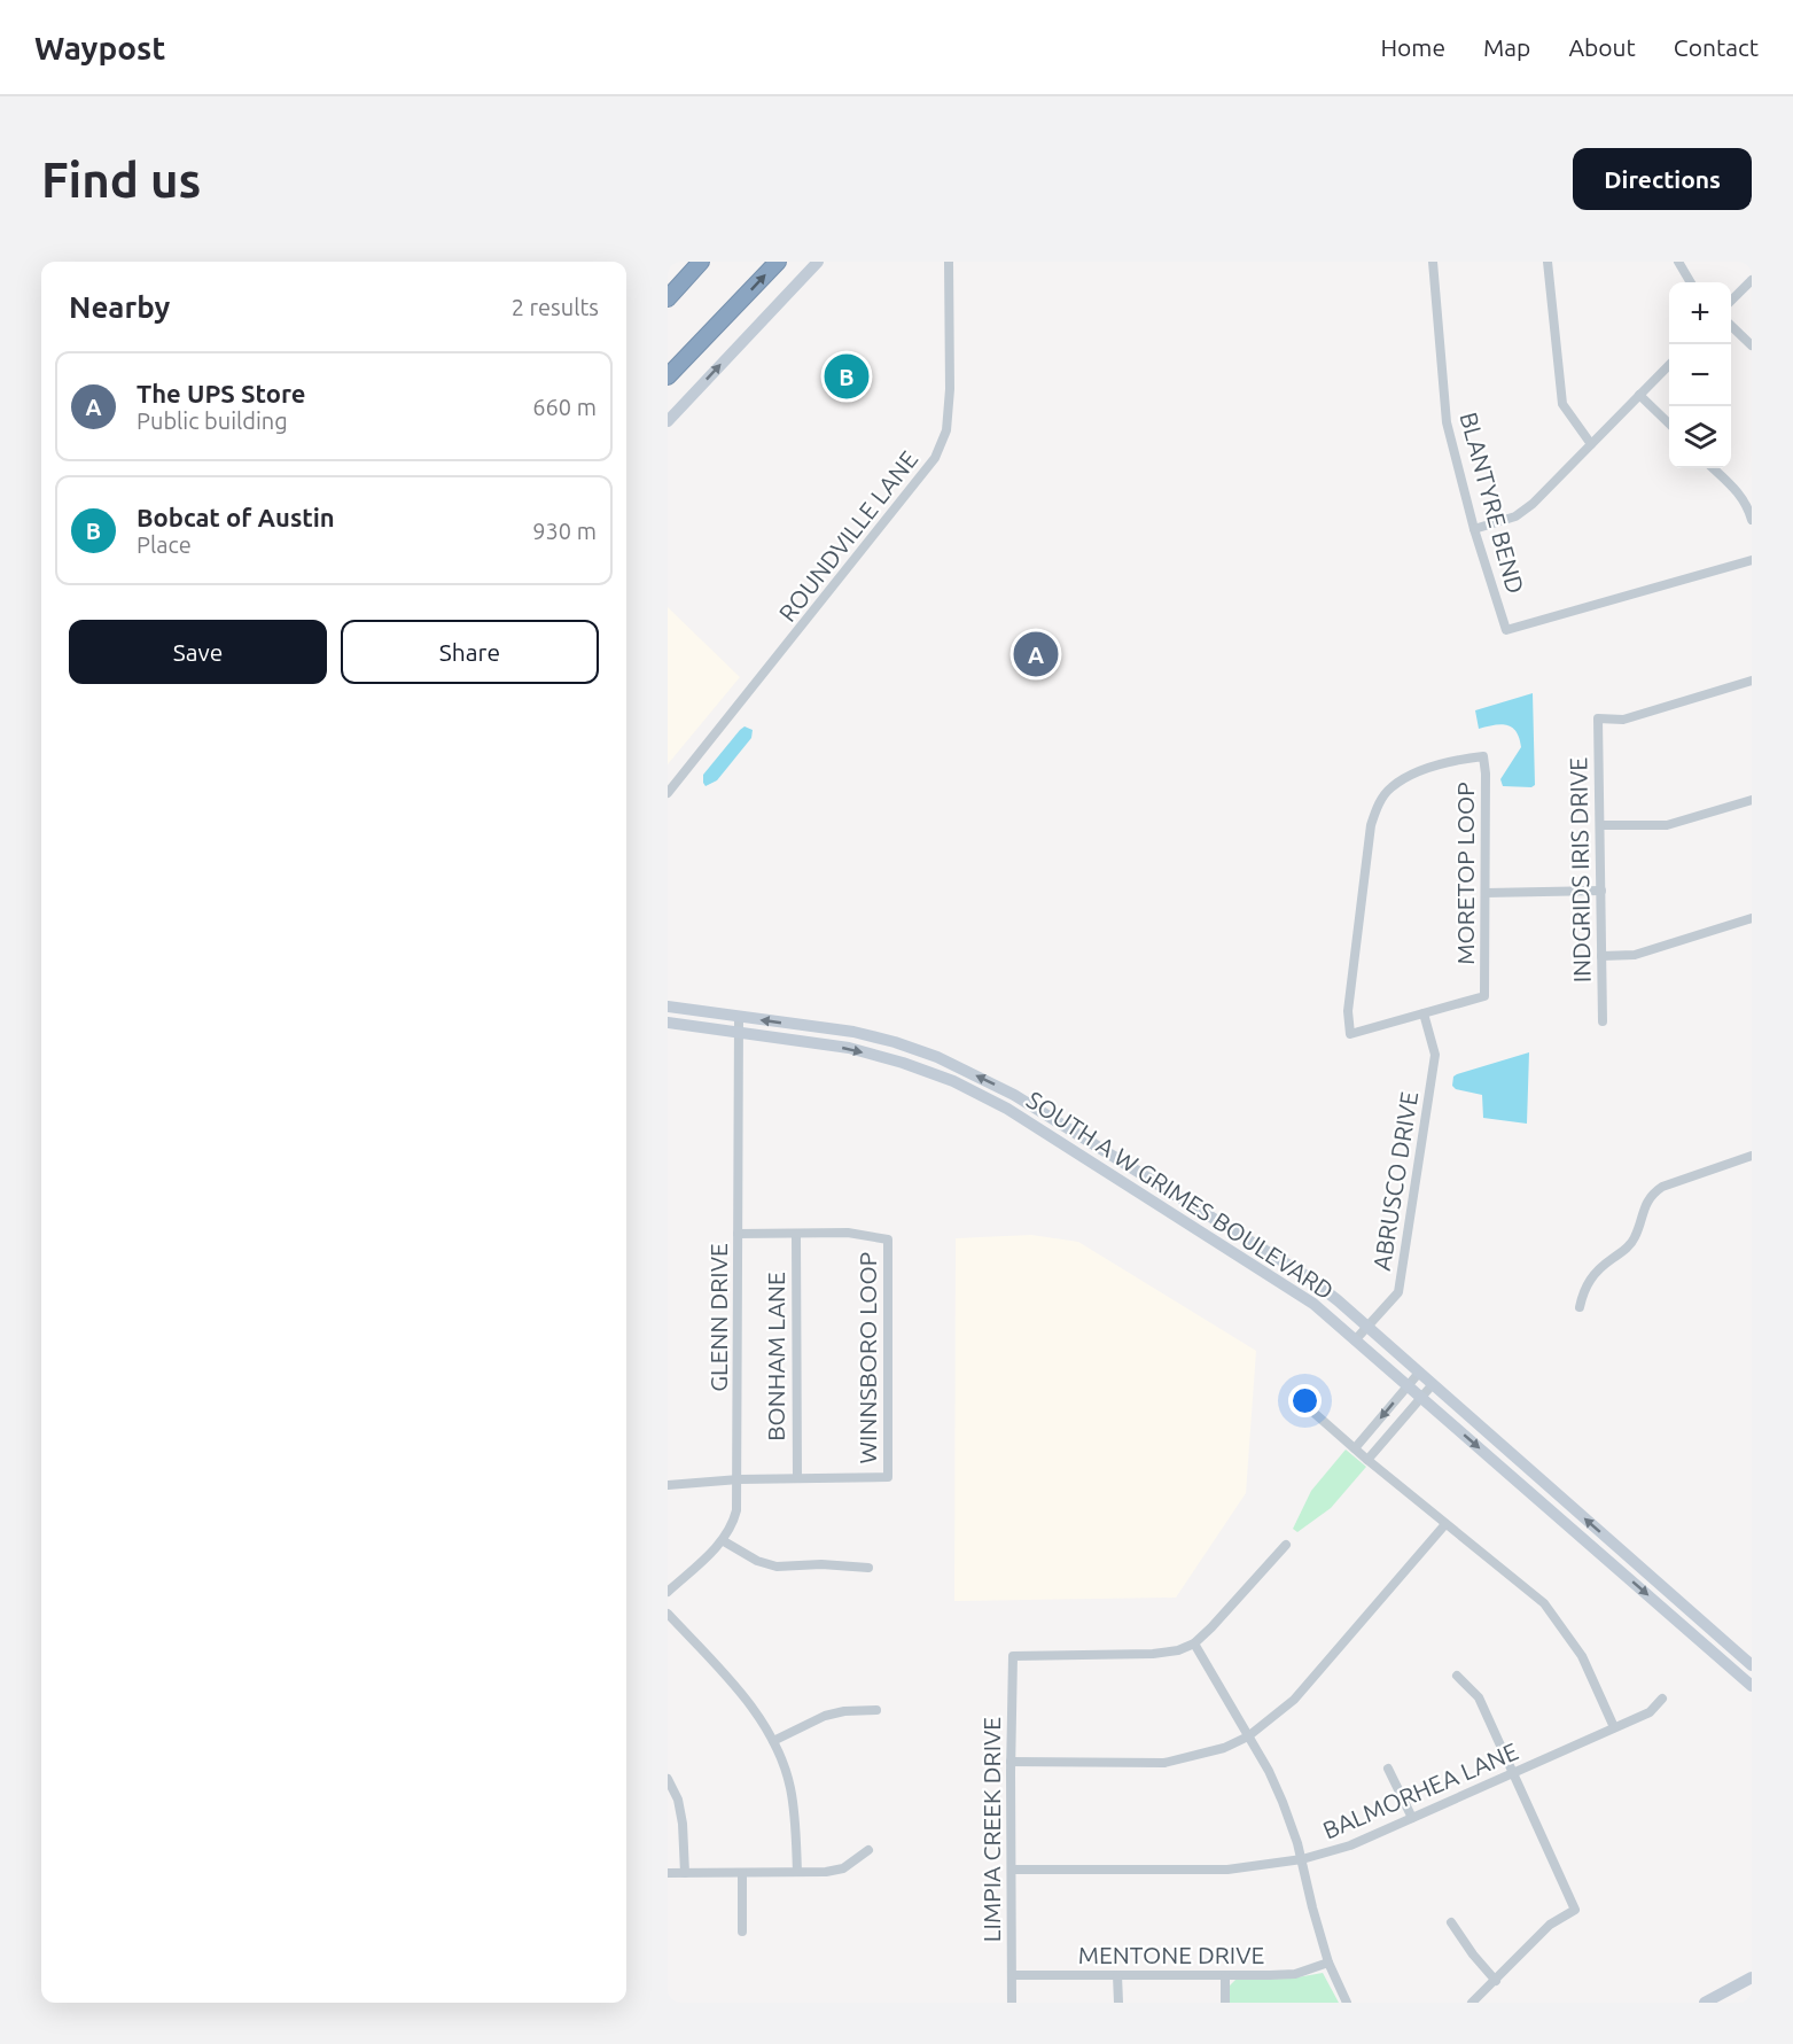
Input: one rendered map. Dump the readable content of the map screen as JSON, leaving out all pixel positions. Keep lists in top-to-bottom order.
{
  "streets": {
    "main road": ["SOUTH A W GRIMES BOULEVARD"],
    "street": [
      "BLANTYRE BEND",
      "ROUNDVILLE LANE",
      "INDGRIDS IRIS DRIVE",
      "MORETOP LOOP",
      "ABRUSCO DRIVE",
      "GLENN DRIVE",
      "BONHAM LANE",
      "WINNSBORO LOOP",
      "BALMORHEA LANE",
      "LIMPIA CREEK DRIVE",
      "MENTONE DRIVE"
    ]
  },
  "crossings": [
    ["MORETOP LOOP", "ABRUSCO DRIVE"],
    ["ABRUSCO DRIVE", "SOUTH A W GRIMES BOULEVARD"],
    ["SOUTH A W GRIMES BOULEVARD", "GLENN DRIVE"],
    ["GLENN DRIVE", "WINNSBORO LOOP"],
    ["BONHAM LANE", "WINNSBORO LOOP"],
    ["BALMORHEA LANE", "LIMPIA CREEK DRIVE"],
    ["LIMPIA CREEK DRIVE", "MENTONE DRIVE"]
  ],
  "page": {
    "header": "Waypost",
    "nav": [
      "Home",
      "Map",
      "About",
      "Contact"
    ],
    "buttons": [
      "Directions",
      ["Save", "Share"]
    ],
    "title": "Find us",
    "heading": ["Nearby", "2 results"],
    "map_buttons": ["+", "−"],
    "list": [
      {
        "mark": "A",
        "name": "The UPS Store",
        "note": "Public building",
        "value": "660 m"
      },
      {
        "mark": "B",
        "name": "Bobcat of Austin",
        "note": "Place",
        "value": "930 m"
      }
    ],
    "pins": ["B", "A"]
  }
}
